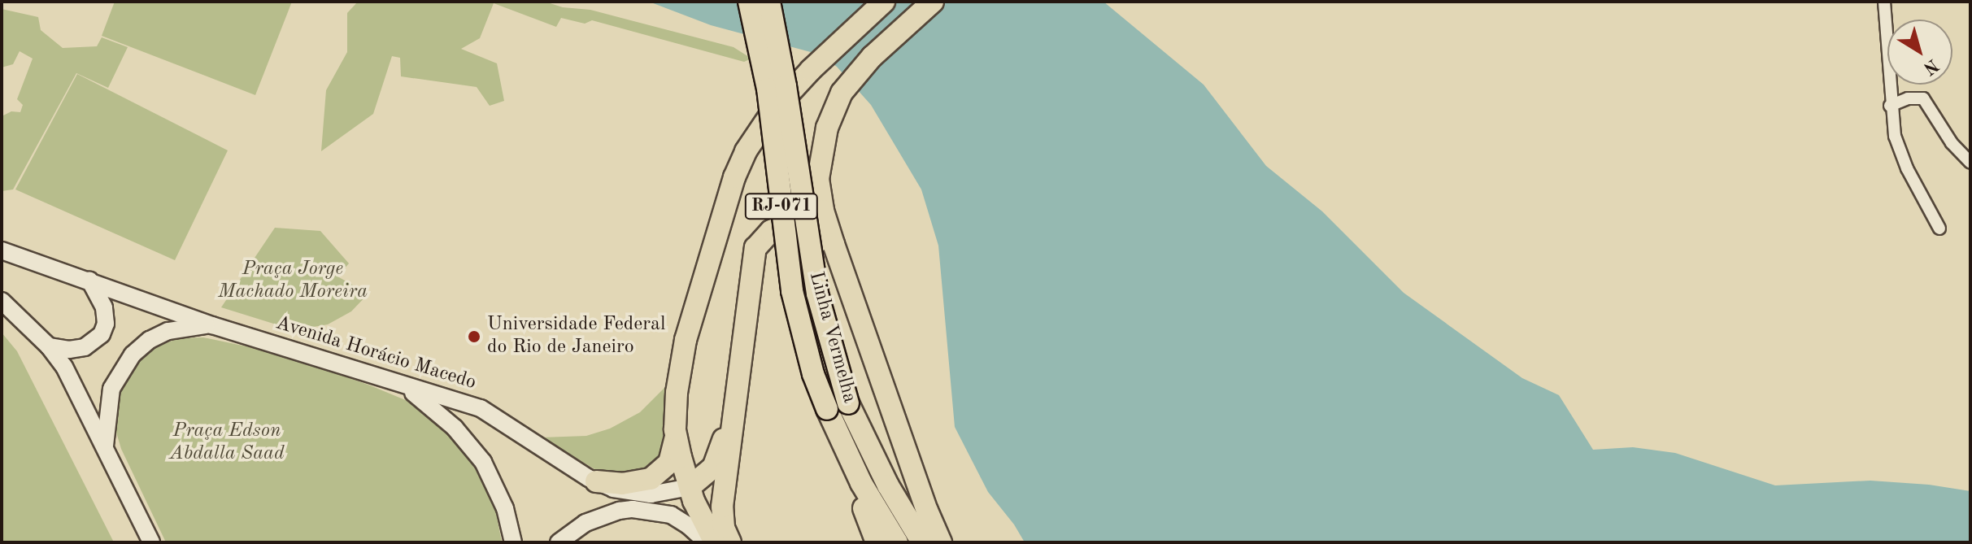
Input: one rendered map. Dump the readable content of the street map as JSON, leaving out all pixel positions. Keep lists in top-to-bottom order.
{
  "streets": {
    "highway": ["RJ-071", "Linha Vermelha"],
    "street": ["Avenida Horácio Macedo"]
  },
  "parks": ["Praça Jorge Machado Moreira", "Praça Edson Abdalla Saad"],
  "places": ["Universidade Federal do Rio de Janeiro"],
  "north": "bottom right"
}
